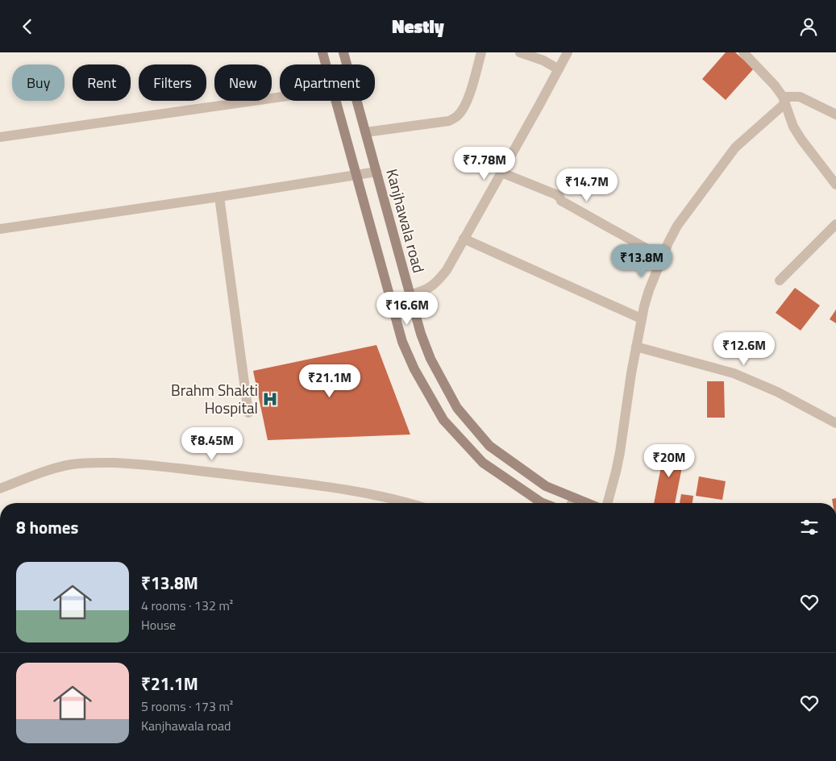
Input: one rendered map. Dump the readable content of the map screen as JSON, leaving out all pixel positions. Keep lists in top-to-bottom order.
{
  "streets": {
    "main road": ["Kanjhawala road"]
  },
  "places": {
    "hospital": ["Brahm Shakti Hospital"]
  },
  "page": {
    "header": "Nestly",
    "chip": [
      "Buy",
      "Rent",
      "Filters",
      "New",
      "Apartment"
    ],
    "price": [
      "₹7.78M",
      "₹14.7M",
      "₹13.8M",
      "₹16.6M",
      "₹12.6M",
      "₹21.1M",
      "₹8.45M",
      "₹20M"
    ],
    "heading": "8 homes",
    "list": [
      {
        "name": "₹13.8M",
        "note": "4 rooms · 132 m² · House"
      },
      {
        "name": "₹21.1M",
        "note": "5 rooms · 173 m² · Kanjhawala road"
      }
    ]
  }
}
